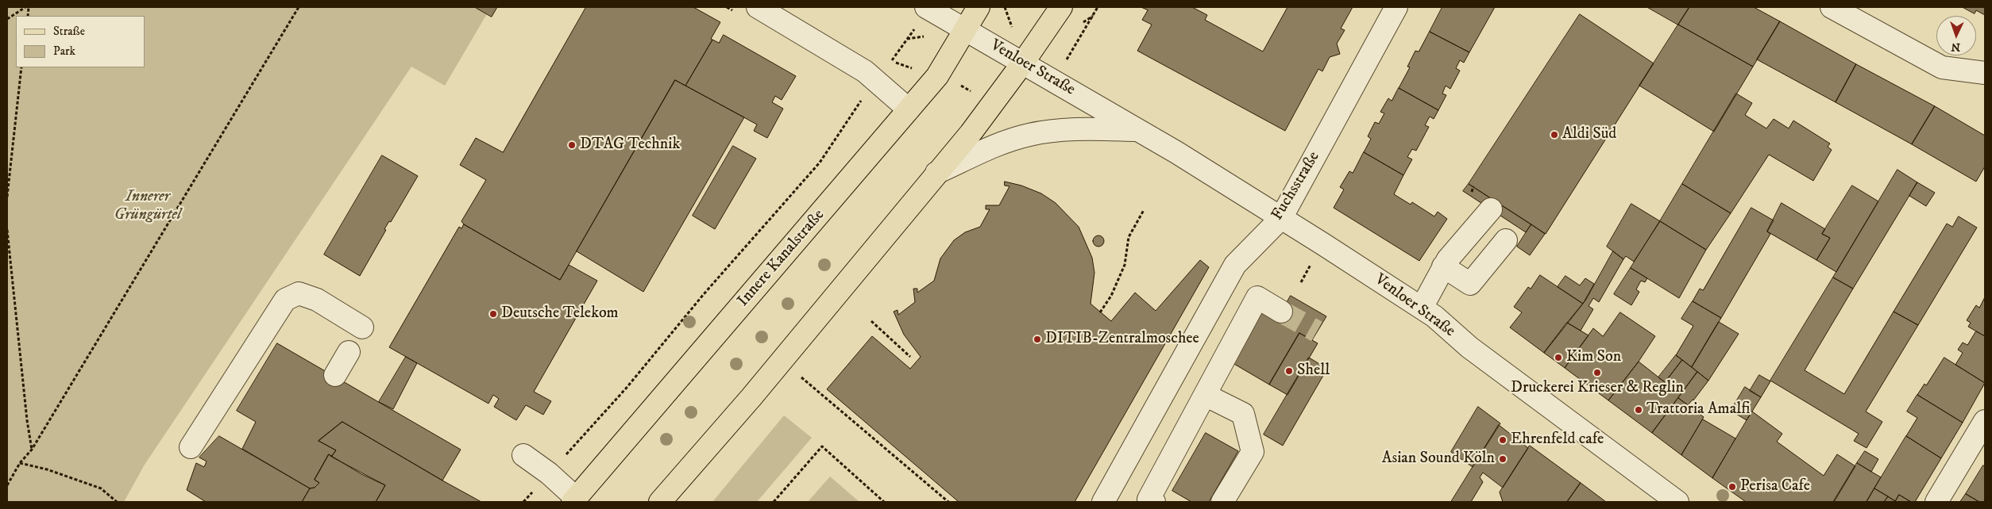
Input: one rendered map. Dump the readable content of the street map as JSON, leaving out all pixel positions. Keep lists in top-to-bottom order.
{
  "streets": {
    "main road": ["Innere Kanalstraße"],
    "street": ["Venloer Straße", "Fuchsstraße"]
  },
  "crossings": [
    ["Venloer Straße", "Fuchsstraße"],
    ["Venloer Straße", "Innere Kanalstraße"]
  ],
  "parks": ["Innerer Grüngürtel"],
  "places": [
    "Aldi Süd",
    "DTAG Technik",
    "Deutsche Telekom",
    "DITIB-Zentralmoschee",
    "Kim Son",
    "Shell",
    "Druckerei Krieser & Reglin",
    "Trattoria Amalfi",
    "Ehrenfeld cafe",
    "Asian Sound Köln",
    "Perisa Cafe"
  ],
  "legend": ["Straße", "Park"],
  "north": "bottom"
}
